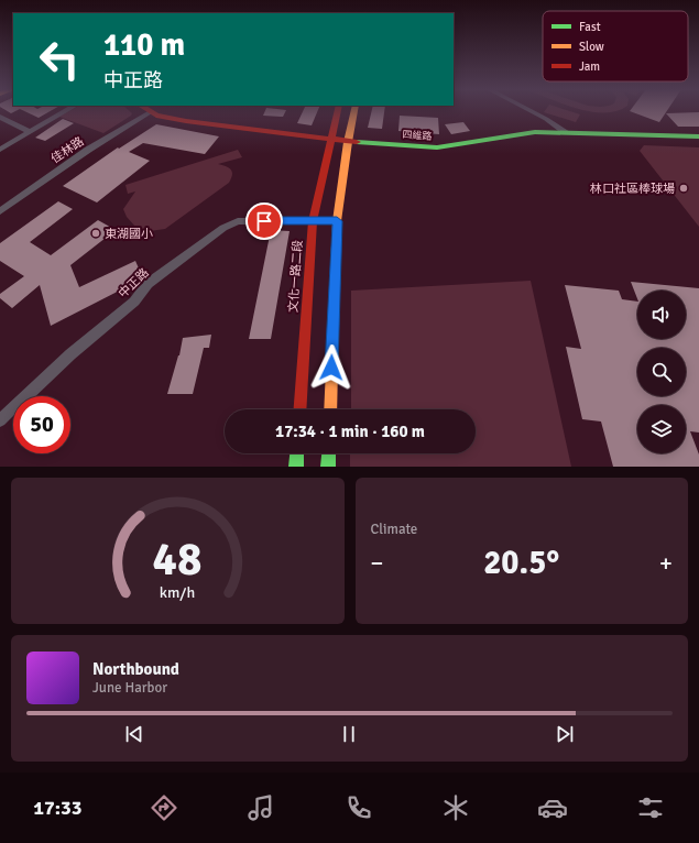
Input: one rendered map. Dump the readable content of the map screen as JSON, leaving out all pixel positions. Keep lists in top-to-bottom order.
{
  "streets": {
    "main road": ["四維路", "文化一路二段"],
    "street": ["佳林路", "中正路"]
  },
  "crossings": [
    ["四維路", "佳林路"],
    ["四維路", "文化一路二段"],
    ["文化一路二段", "中正路"]
  ],
  "places": ["林口社區棒球場", "東湖國小"],
  "legend": ["Fast", "Slow", "Jam"],
  "page": {
    "turn": ["110 m", "中正路"],
    "limit": "50",
    "trip": "17:34 · 1 min · 160 m",
    "tile": "Climate",
    "heat": ["−", "20.5°", "+"],
    "song": ["Northbound", "June Harbor"],
    "tabs": "17:33",
    "gauge": ["48", "km/h"]
  }
}
